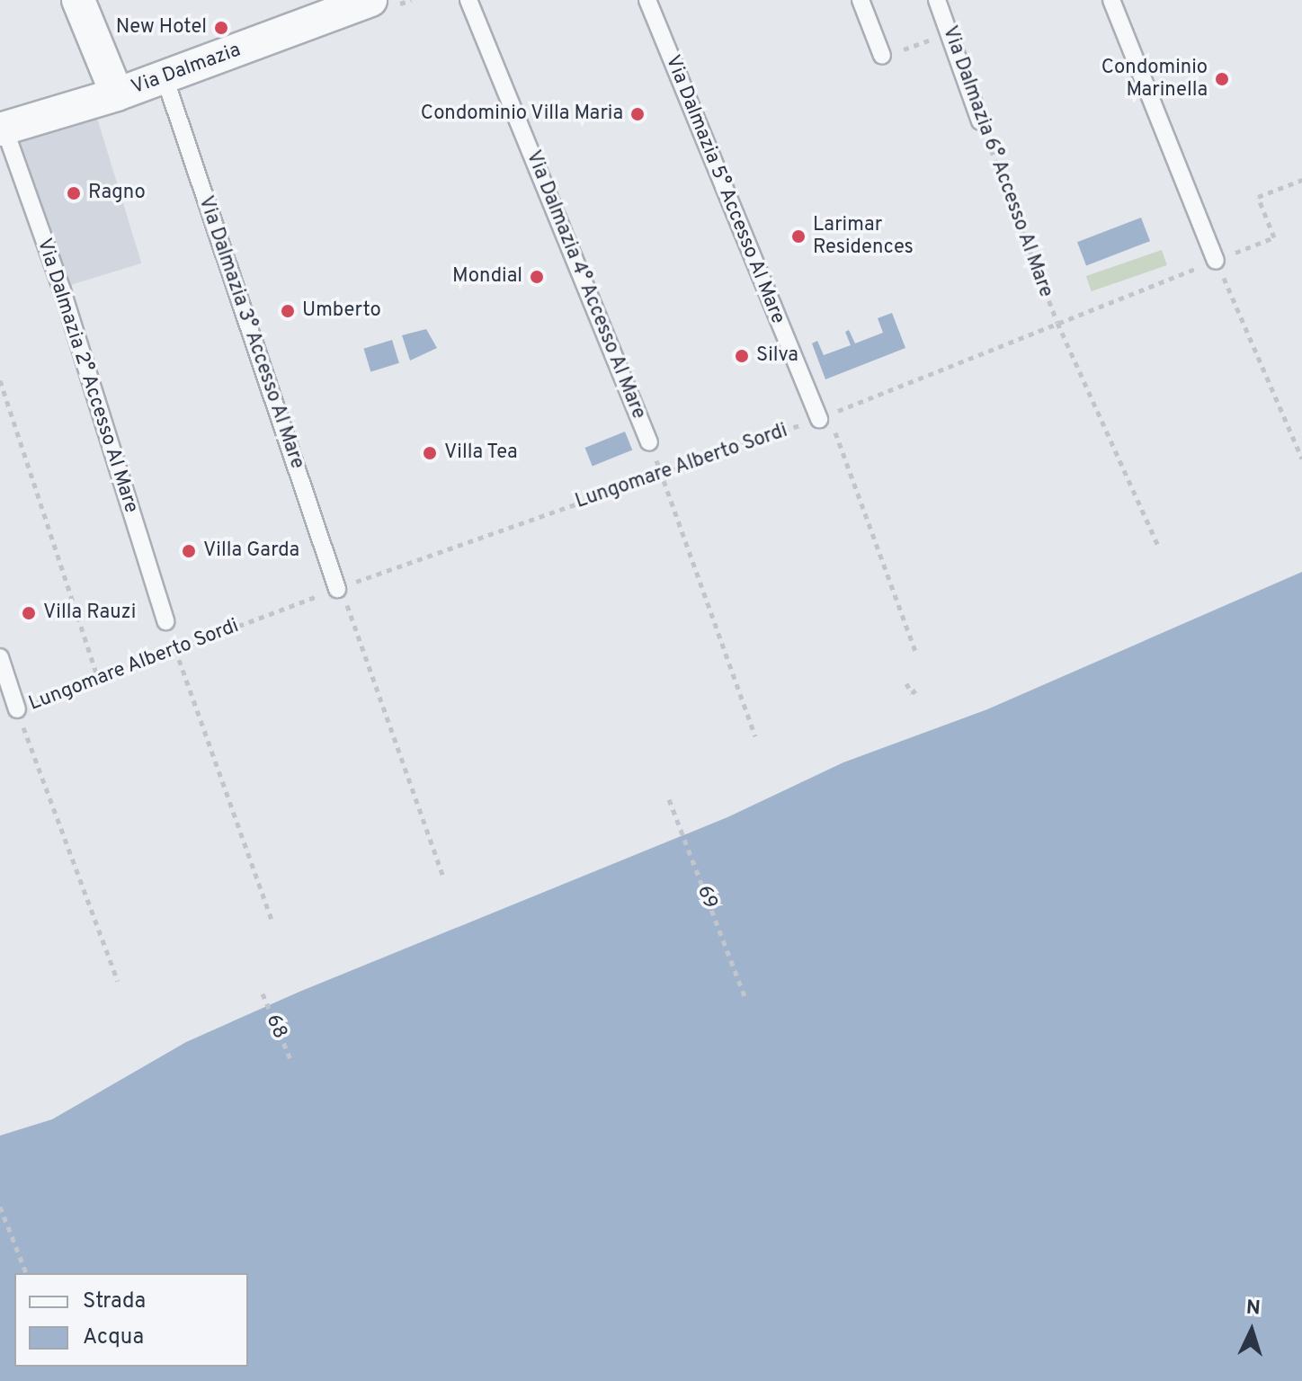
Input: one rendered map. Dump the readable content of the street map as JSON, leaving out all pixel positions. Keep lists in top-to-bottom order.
{
  "streets": {
    "street": ["Via Dalmazia"],
    "lane": [
      "Via Dalmazia 6° Accesso Al Mare",
      "Via Dalmazia 5° Accesso Al Mare",
      "Via Dalmazia 4° Accesso Al Mare",
      "Via Dalmazia 3° Accesso Al Mare",
      "Via Dalmazia 2° Accesso Al Mare"
    ],
    "path": ["Lungomare Alberto Sordi", "69", "68"]
  },
  "crossings": [
    ["Via Dalmazia", "Via Dalmazia 3° Accesso Al Mare"],
    ["Via Dalmazia", "Via Dalmazia 2° Accesso Al Mare"],
    ["Via Dalmazia 6° Accesso Al Mare", "Lungomare Alberto Sordi"],
    ["Via Dalmazia 5° Accesso Al Mare", "Lungomare Alberto Sordi"],
    ["Via Dalmazia 3° Accesso Al Mare", "Lungomare Alberto Sordi"]
  ],
  "places": [
    "New Hotel",
    "Condominio Marinella",
    "Condominio Villa Maria",
    "Ragno",
    "Larimar Residences",
    "Mondial",
    "Umberto",
    "Silva",
    "Villa Tea",
    "Villa Garda",
    "Villa Rauzi"
  ],
  "legend": ["Strada", "Acqua"],
  "north": "top"
}
